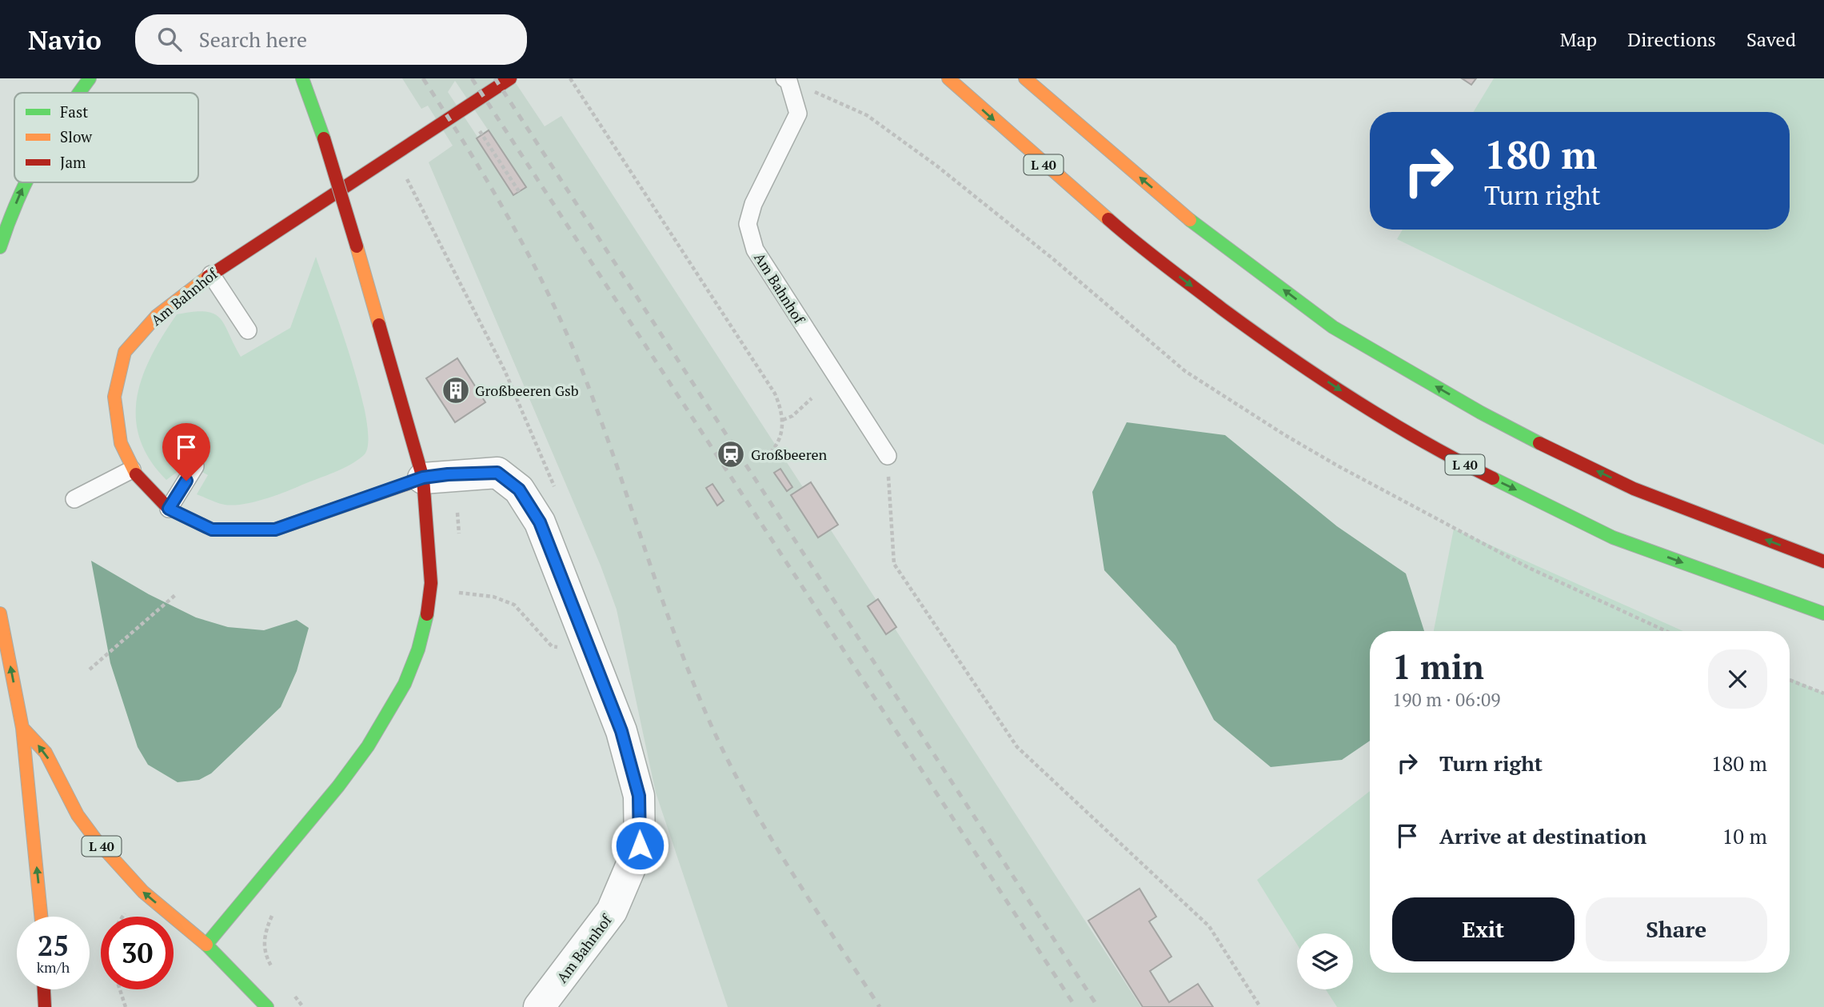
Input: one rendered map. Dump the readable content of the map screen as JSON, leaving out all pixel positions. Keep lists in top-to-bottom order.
{
  "streets": {
    "main road": ["L 40", "Am Bahnhof"]
  },
  "places": {
    "building": ["Großbeeren Gsb"],
    "station": ["Großbeeren"]
  },
  "legend": ["Fast", "Slow", "Jam"],
  "page": {
    "header": "Navio",
    "search": "Search here",
    "nav": ["Map", "Directions", "Saved"],
    "turn": ["180 m", "Turn right"],
    "heading": ["1 min", "190 m · 06:09"],
    "list": [
      {
        "name": "Turn right",
        "value": "180 m"
      },
      {
        "name": "Arrive at destination",
        "value": "10 m"
      }
    ],
    "buttons": ["Exit", "Share"],
    "speed": "25 km/h",
    "limit": "30"
  }
}
